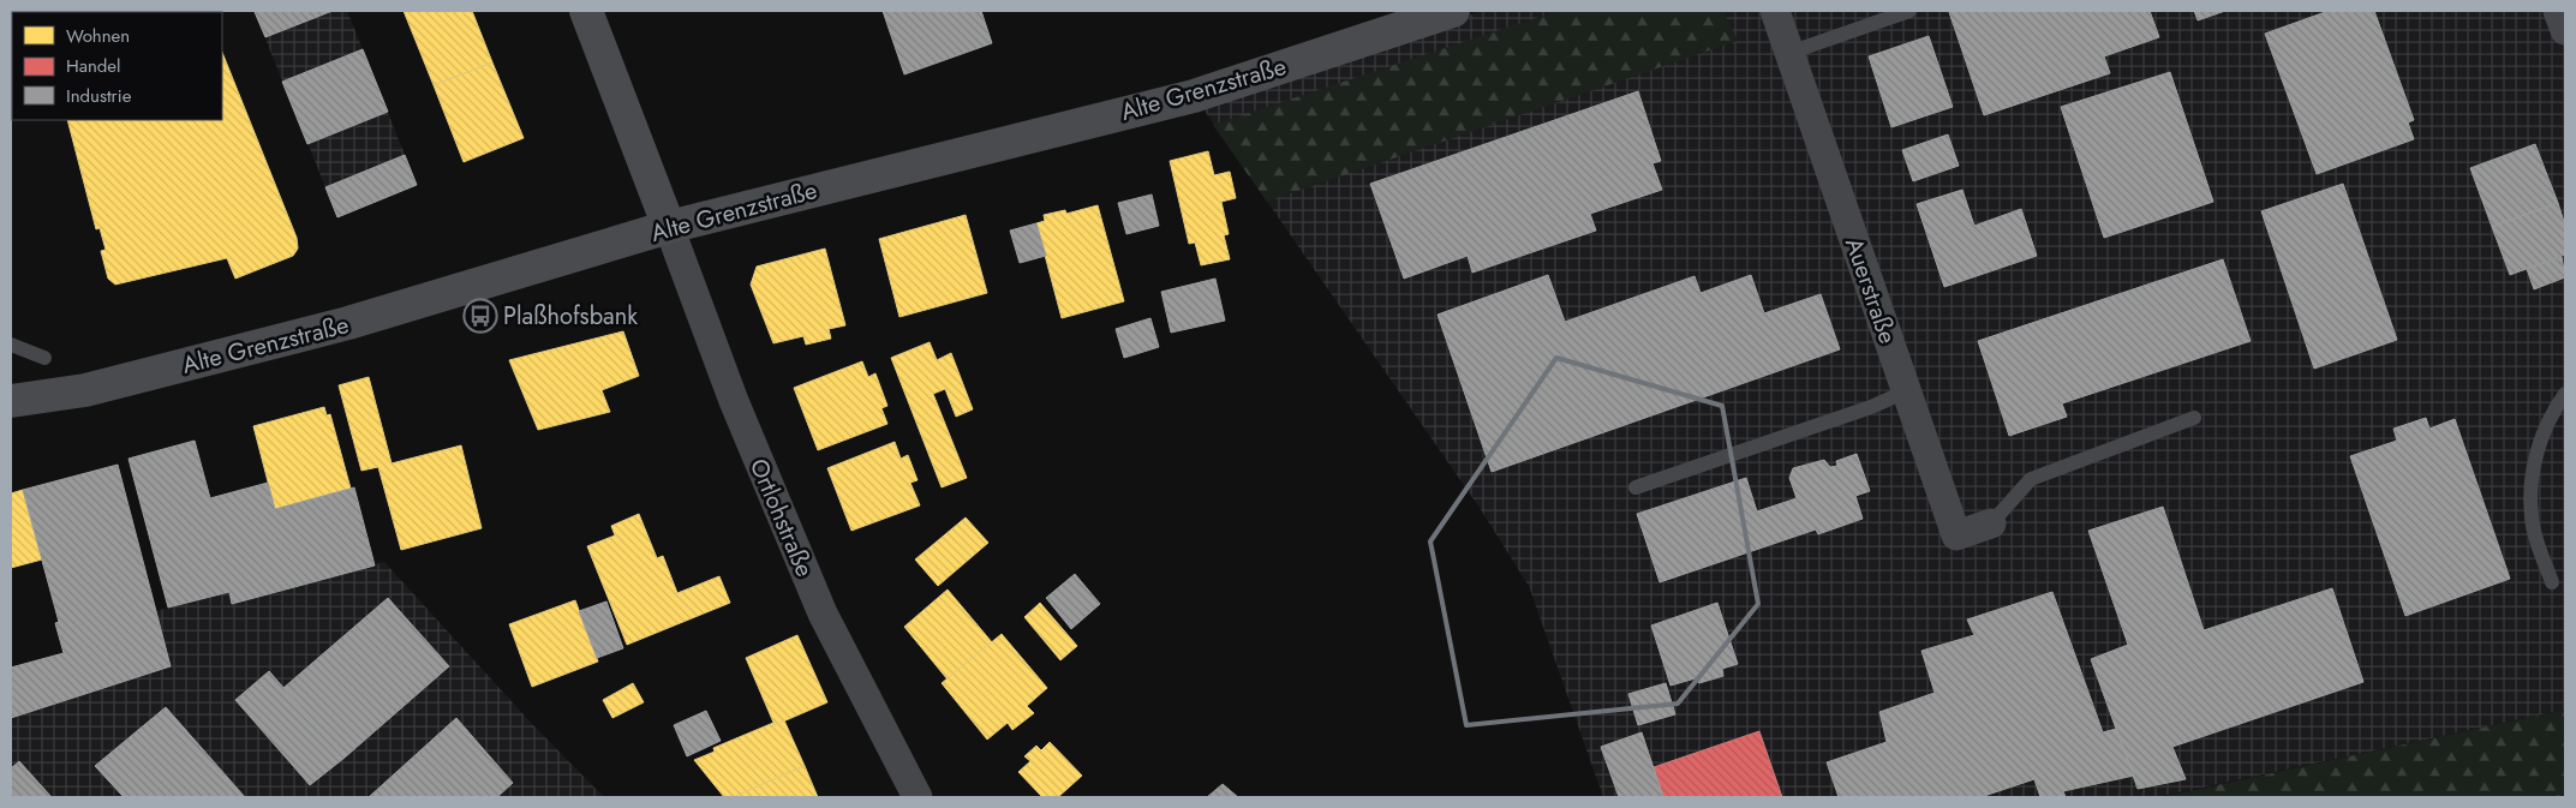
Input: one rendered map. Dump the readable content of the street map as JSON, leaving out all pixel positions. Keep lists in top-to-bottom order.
{
  "streets": {
    "street": ["Alte Grenzstraße", "Auerstraße", "Ortlohstraße"]
  },
  "crossings": [
    ["Alte Grenzstraße", "Ortlohstraße"]
  ],
  "places": {
    "bus stop": ["Plaßhofsbank"]
  },
  "legend": ["Wohnen", "Handel", "Industrie"]
}
